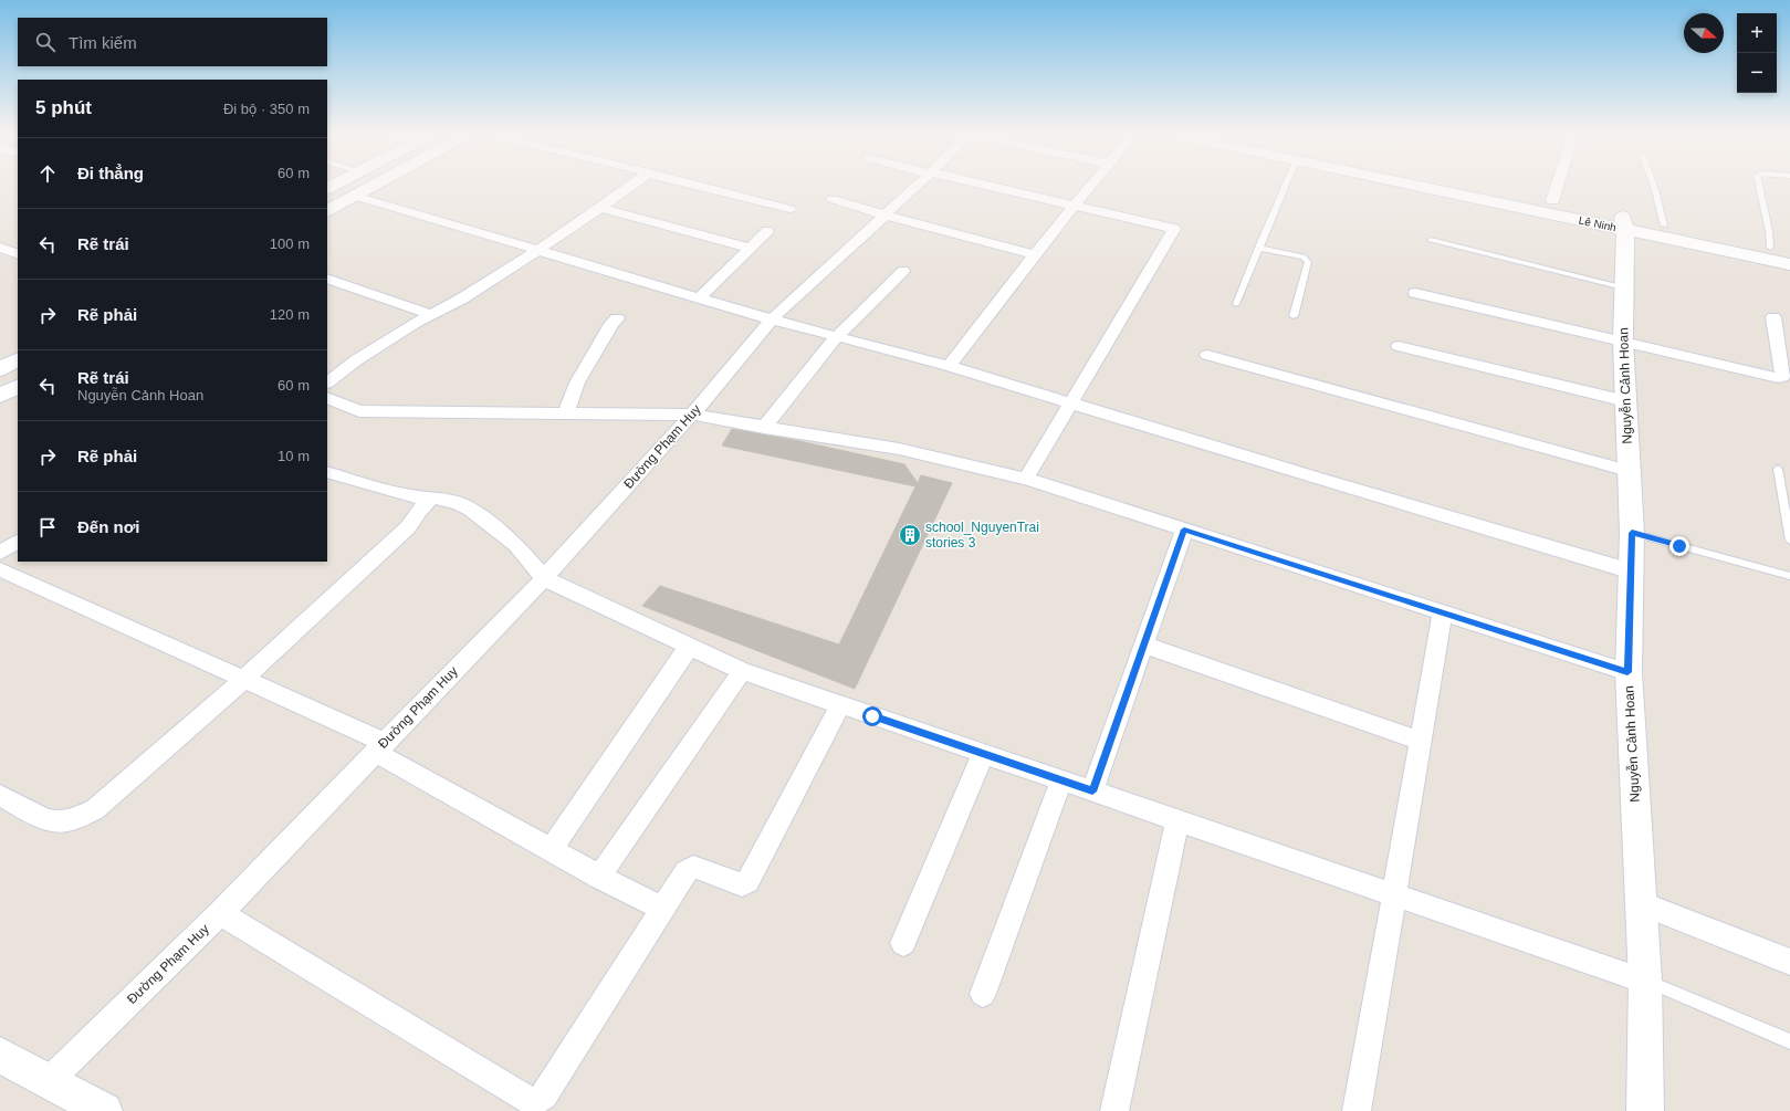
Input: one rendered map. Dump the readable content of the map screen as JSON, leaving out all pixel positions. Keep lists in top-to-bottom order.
{
  "streets": {
    "street": ["Lê Ninh", "Nguyễn Cảnh Hoan", "Đường Phạm Huy"]
  },
  "crossings": [
    ["Lê Ninh", "Nguyễn Cảnh Hoan"]
  ],
  "places": {
    "building": ["school_NguyenTrai stories 3"]
  },
  "north": "right",
  "page": {
    "map_buttons": ["+", "−"],
    "search": "Tìm kiếm",
    "heading": ["5 phút", "Đi bộ · 350 m"],
    "list": [
      ["Đi thẳng", "60 m"],
      ["Rẽ trái", "100 m"],
      ["Rẽ phải", "120 m"],
      ["Rẽ trái", "Nguyễn Cảnh Hoan", "60 m"],
      ["Rẽ phải", "10 m"],
      "Đến nơi"
    ]
  }
}
